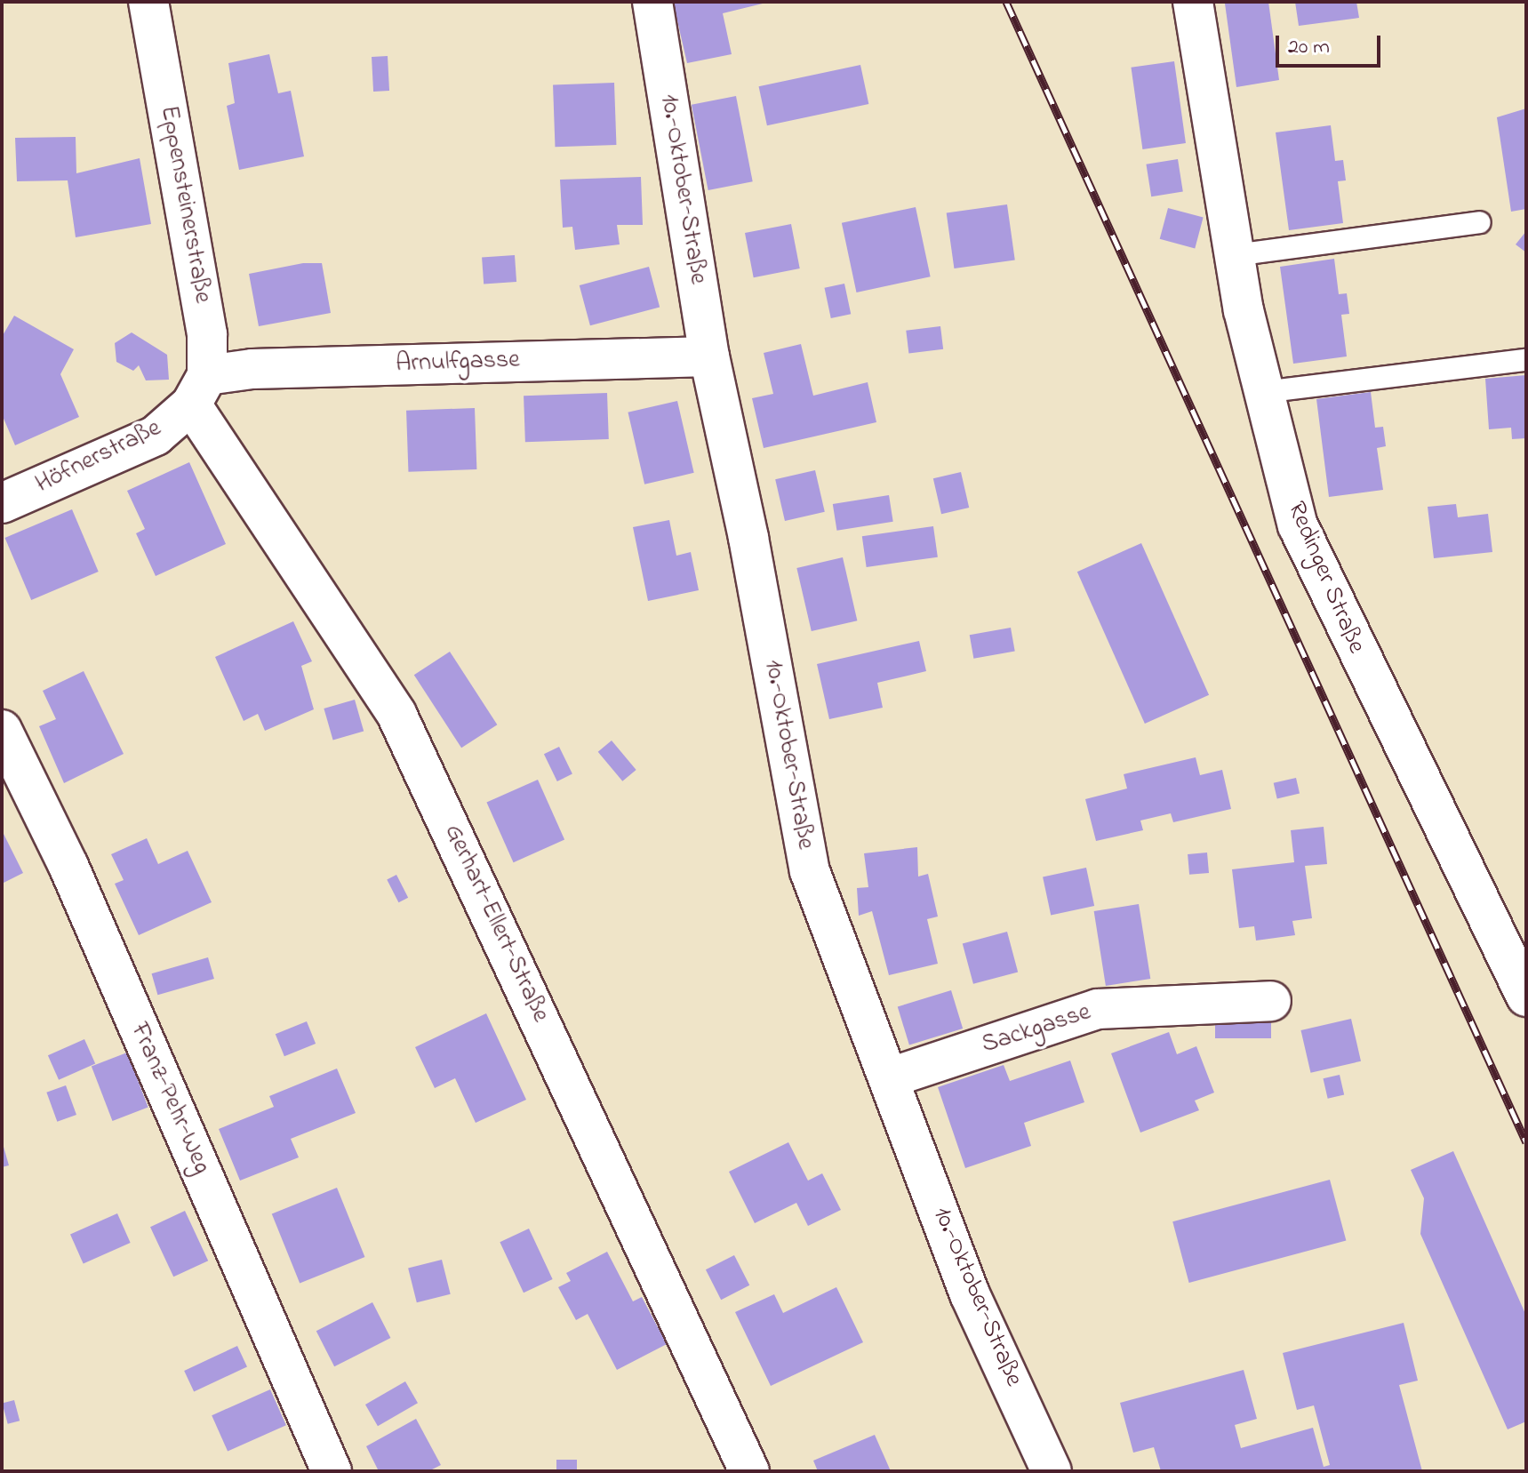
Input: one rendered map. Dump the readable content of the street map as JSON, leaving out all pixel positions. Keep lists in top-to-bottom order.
{
  "streets": {
    "street": [
      "10.-Oktober-Straße",
      "Eppensteinerstraße",
      "Arnulfgasse",
      "Höfnerstraße",
      "Redinger Straße",
      "Gerhart-Ellert-Straße",
      "Sackgasse",
      "Franz-Pehr-Weg"
    ]
  },
  "crossings": [
    ["10.-Oktober-Straße", "Arnulfgasse"],
    ["10.-Oktober-Straße", "Sackgasse"],
    ["Eppensteinerstraße", "Arnulfgasse"],
    ["Eppensteinerstraße", "Höfnerstraße"],
    ["Eppensteinerstraße", "Gerhart-Ellert-Straße"],
    ["Arnulfgasse", "Höfnerstraße"],
    ["Arnulfgasse", "Gerhart-Ellert-Straße"],
    ["Höfnerstraße", "Gerhart-Ellert-Straße"]
  ],
  "scale_bar": "20 m"
}
